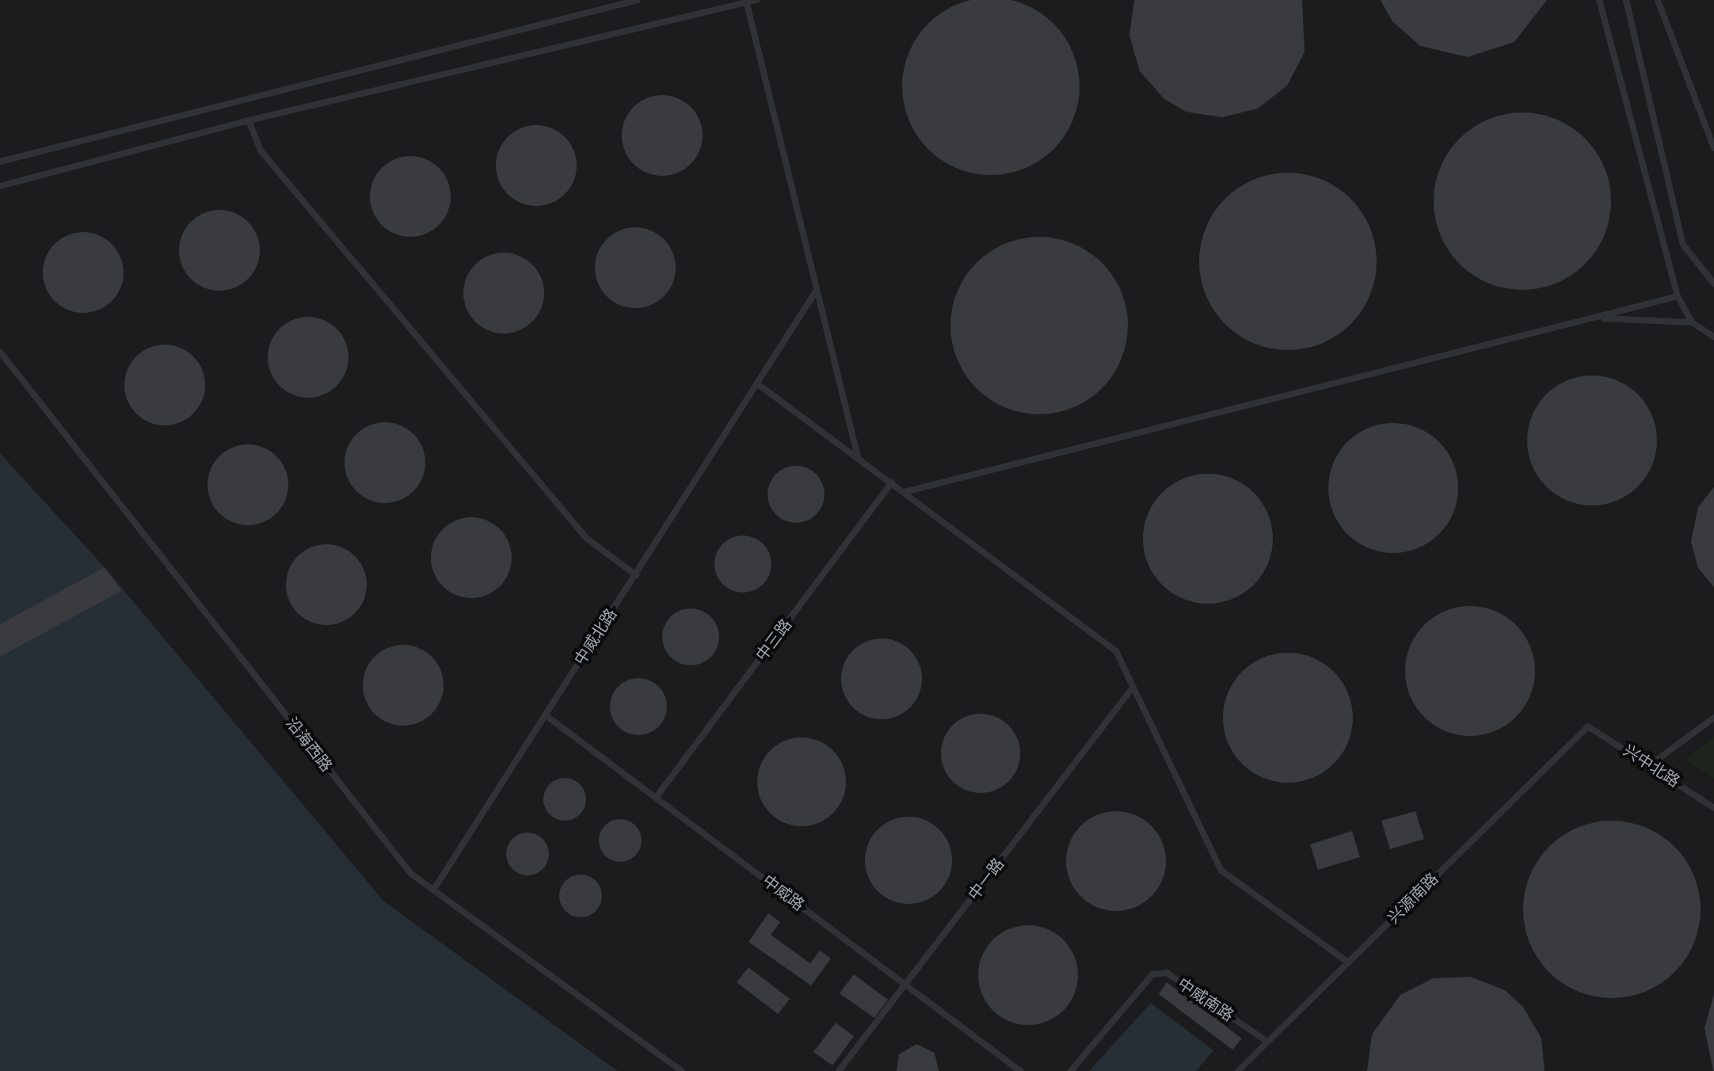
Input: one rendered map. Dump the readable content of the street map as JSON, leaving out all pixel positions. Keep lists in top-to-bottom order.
{
  "streets": {
    "lane": [
      "中威北路",
      "中三路",
      "沿海西路",
      "兴中北路",
      "中一路",
      "中威路",
      "兴源南路",
      "中威南路"
    ]
  },
  "crossings": [
    ["中威北路", "沿海西路"],
    ["中威北路", "中威路"],
    ["中三路", "中威路"],
    ["兴中北路", "兴源南路"],
    ["中一路", "中威路"],
    ["兴源南路", "中威南路"]
  ]
}
